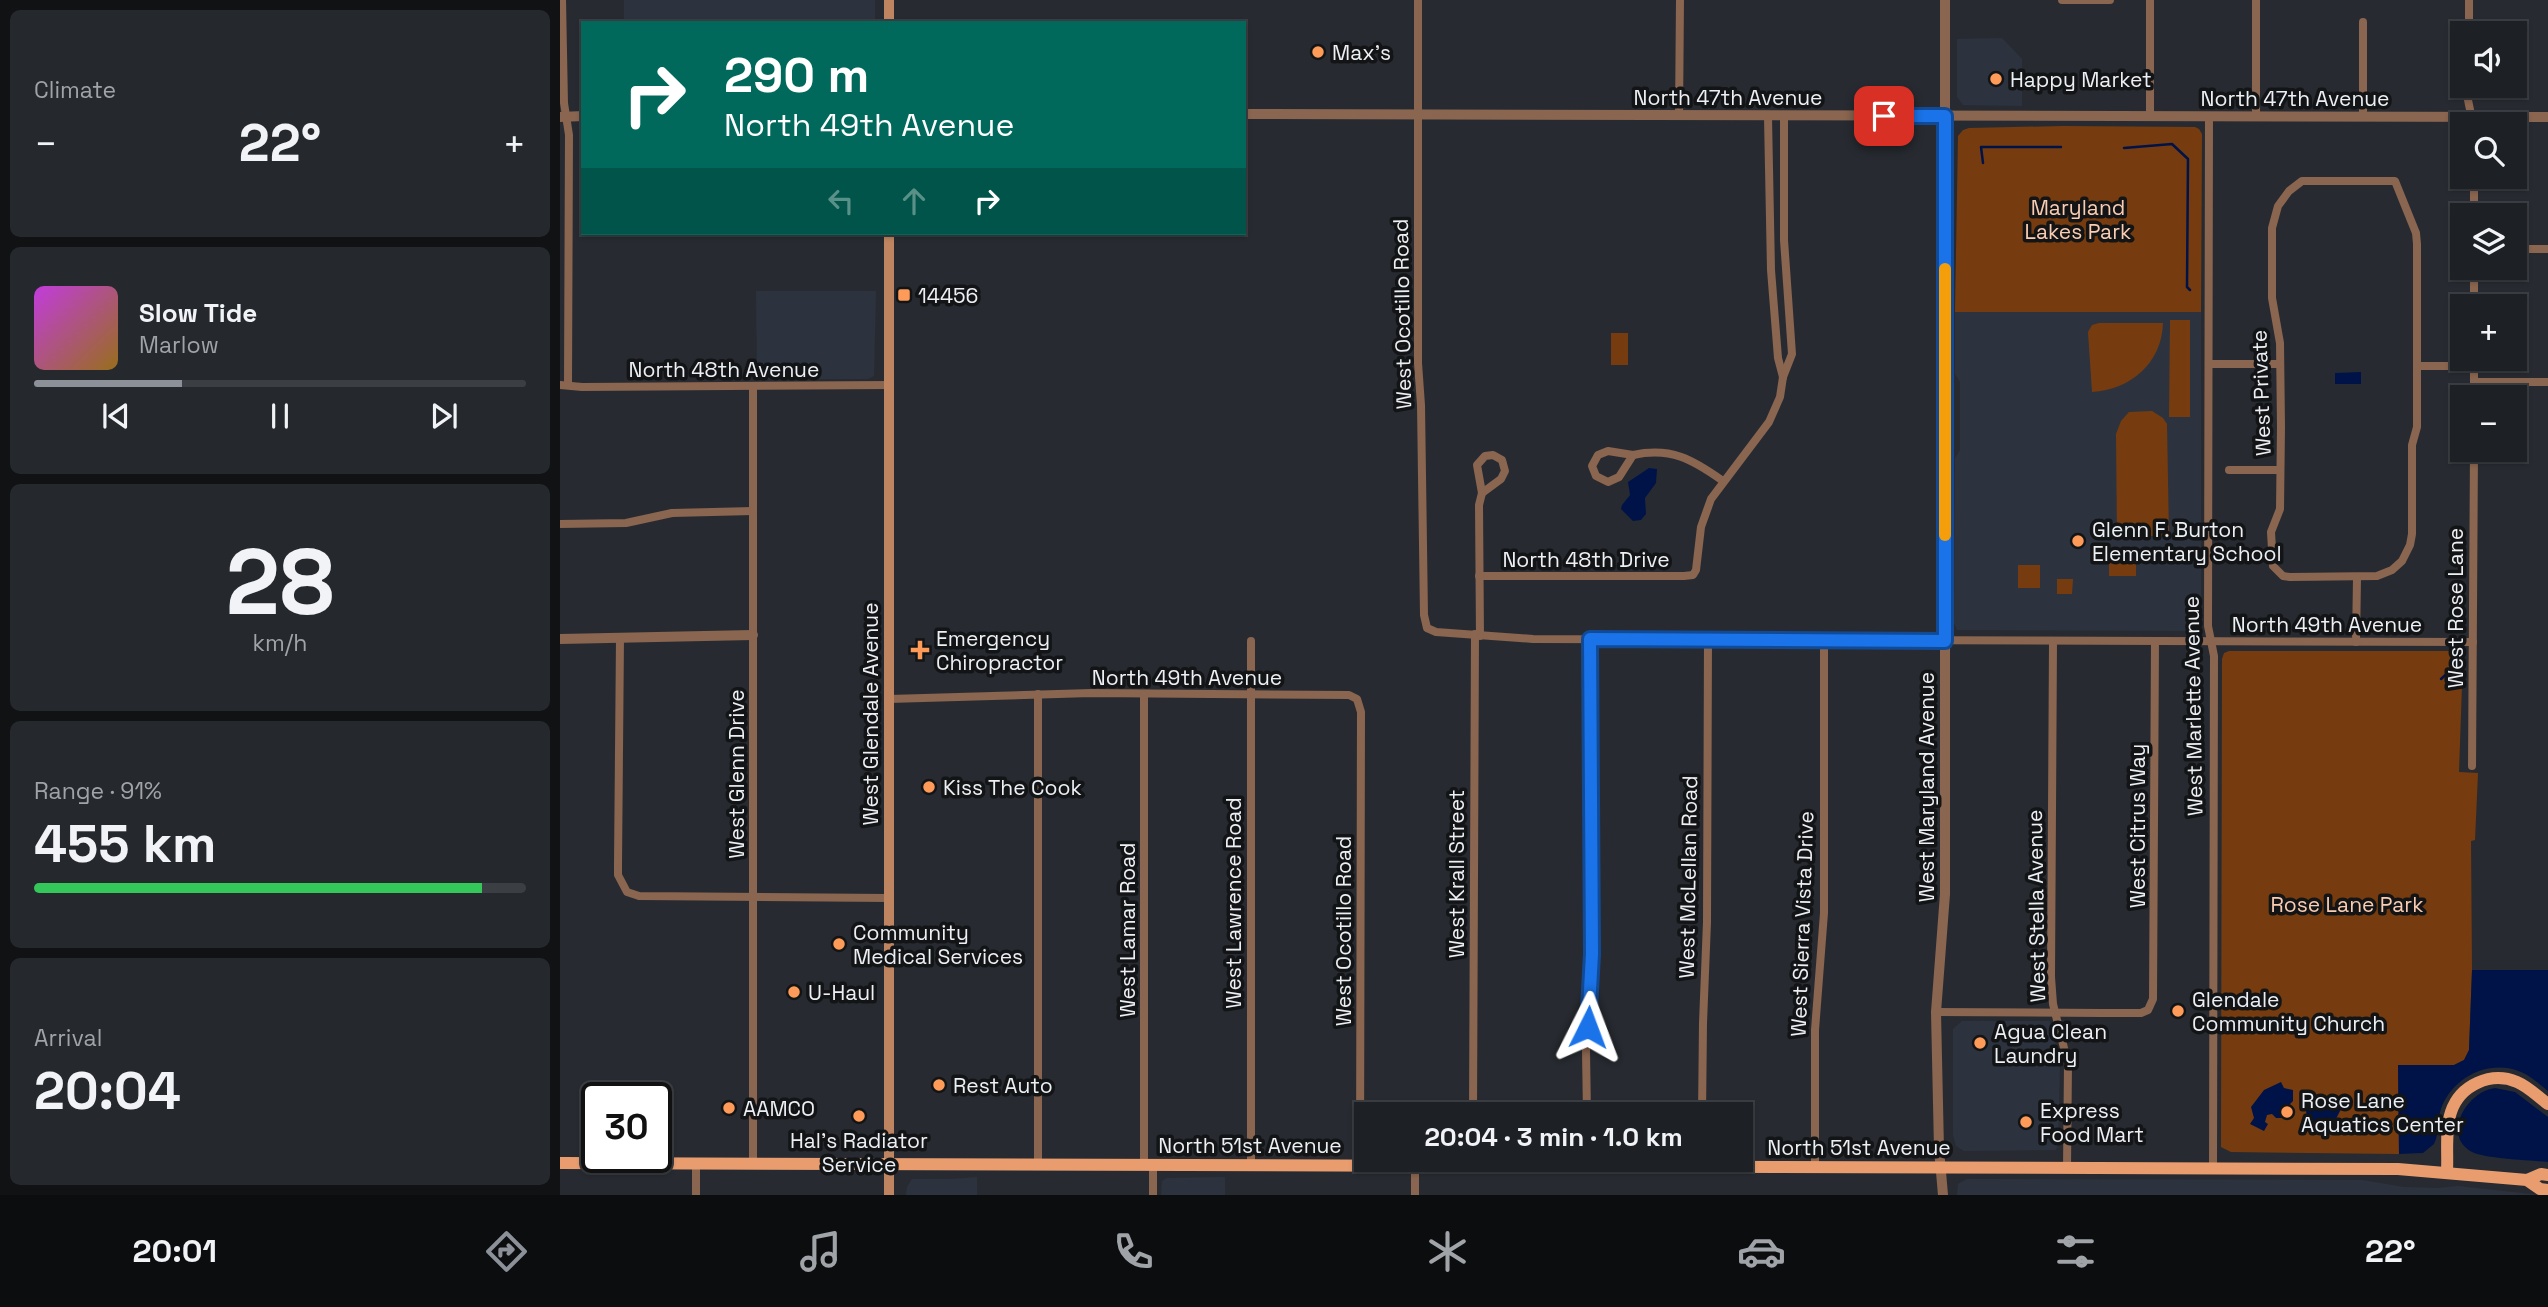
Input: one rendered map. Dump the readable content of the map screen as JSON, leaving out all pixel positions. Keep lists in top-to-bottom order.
{
  "streets": {
    "main road": ["West Glendale Avenue", "North 51st Avenue"],
    "street": [
      "North 47th Avenue",
      "West Ocotillo Road",
      "North 48th Avenue",
      "West Private",
      "North 48th Drive",
      "West Rose Lane",
      "North 49th Avenue",
      "West Marlette Avenue",
      "West Glenn Drive",
      "West Maryland Avenue",
      "West Citrus Way",
      "West Krall Street",
      "West McLellan Road",
      "West Lawrence Road",
      "West Stella Avenue",
      "West Sierra Vista Drive",
      "West Lamar Road"
    ]
  },
  "crossings": [
    ["North 47th Avenue", "West Ocotillo Road"],
    ["North 47th Avenue", "West Marlette Avenue"],
    ["North 47th Avenue", "West Maryland Avenue"],
    ["West Ocotillo Road", "North 49th Avenue"],
    ["North 48th Avenue", "West Glendale Avenue"],
    ["North 48th Avenue", "West Glenn Drive"],
    ["North 48th Drive", "West Krall Street"],
    ["West Rose Lane", "North 49th Avenue"],
    ["North 49th Avenue", "West Marlette Avenue"],
    ["North 49th Avenue", "West Glendale Avenue"],
    ["North 49th Avenue", "West Maryland Avenue"],
    ["North 49th Avenue", "West Citrus Way"],
    ["North 49th Avenue", "West Krall Street"],
    ["North 49th Avenue", "West McLellan Road"],
    ["North 49th Avenue", "West Lawrence Road"],
    ["North 49th Avenue", "West Stella Avenue"],
    ["North 49th Avenue", "West Sierra Vista Drive"],
    ["North 49th Avenue", "West Lamar Road"],
    ["West Marlette Avenue", "North 51st Avenue"],
    ["West Glendale Avenue", "North 51st Avenue"],
    ["West Glenn Drive", "North 51st Avenue"],
    ["West Maryland Avenue", "North 51st Avenue"],
    ["West Citrus Way", "West Stella Avenue"],
    ["West Lawrence Road", "North 51st Avenue"],
    ["West Stella Avenue", "North 51st Avenue"],
    ["West Sierra Vista Drive", "North 51st Avenue"],
    ["West Lamar Road", "North 51st Avenue"]
  ],
  "parks": ["Maryland Lakes Park", "Rose Lane Park"],
  "places": {
    "other": [
      "Max's",
      "Happy Market",
      "Glenn F. Burton Elementary School",
      "Kiss The Cook",
      "Community Medical Services",
      "U-Haul",
      "Glendale Community Church",
      "Agua Clean Laundry",
      "Rest Auto",
      "AAMCO",
      "Rose Lane Aquatics Center",
      "Hal's Radiator Service",
      "Express Food Mart"
    ],
    "transit": ["14456"],
    "health": ["Emergency Chiropractor"]
  },
  "page": {
    "tile": [
      "Climate",
      ["28", "km/h"],
      ["Range · 91%", "455 km"],
      ["Arrival", "20:04"]
    ],
    "map_buttons": ["+", "−"],
    "turn": ["290 m", "North 49th Avenue"],
    "heat": ["−", "22°", "+"],
    "song": ["Slow Tide", "Marlow"],
    "limit": "30",
    "trip": "20:04 · 3 min · 1.0 km",
    "tabs": ["20:01", "22°"]
  }
}
